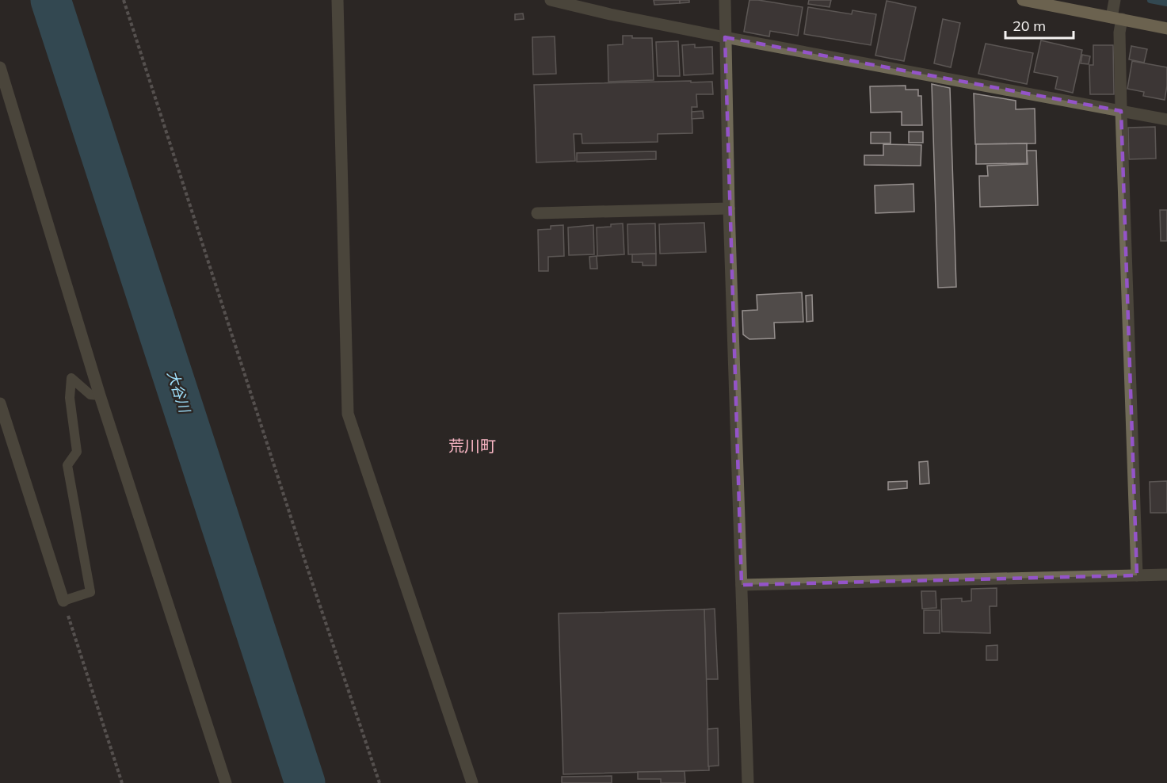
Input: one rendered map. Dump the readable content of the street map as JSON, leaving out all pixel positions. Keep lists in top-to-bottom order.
{
  "districts": ["荒川町"],
  "water": ["大谷川"],
  "scale_bar": "20 m"
}
